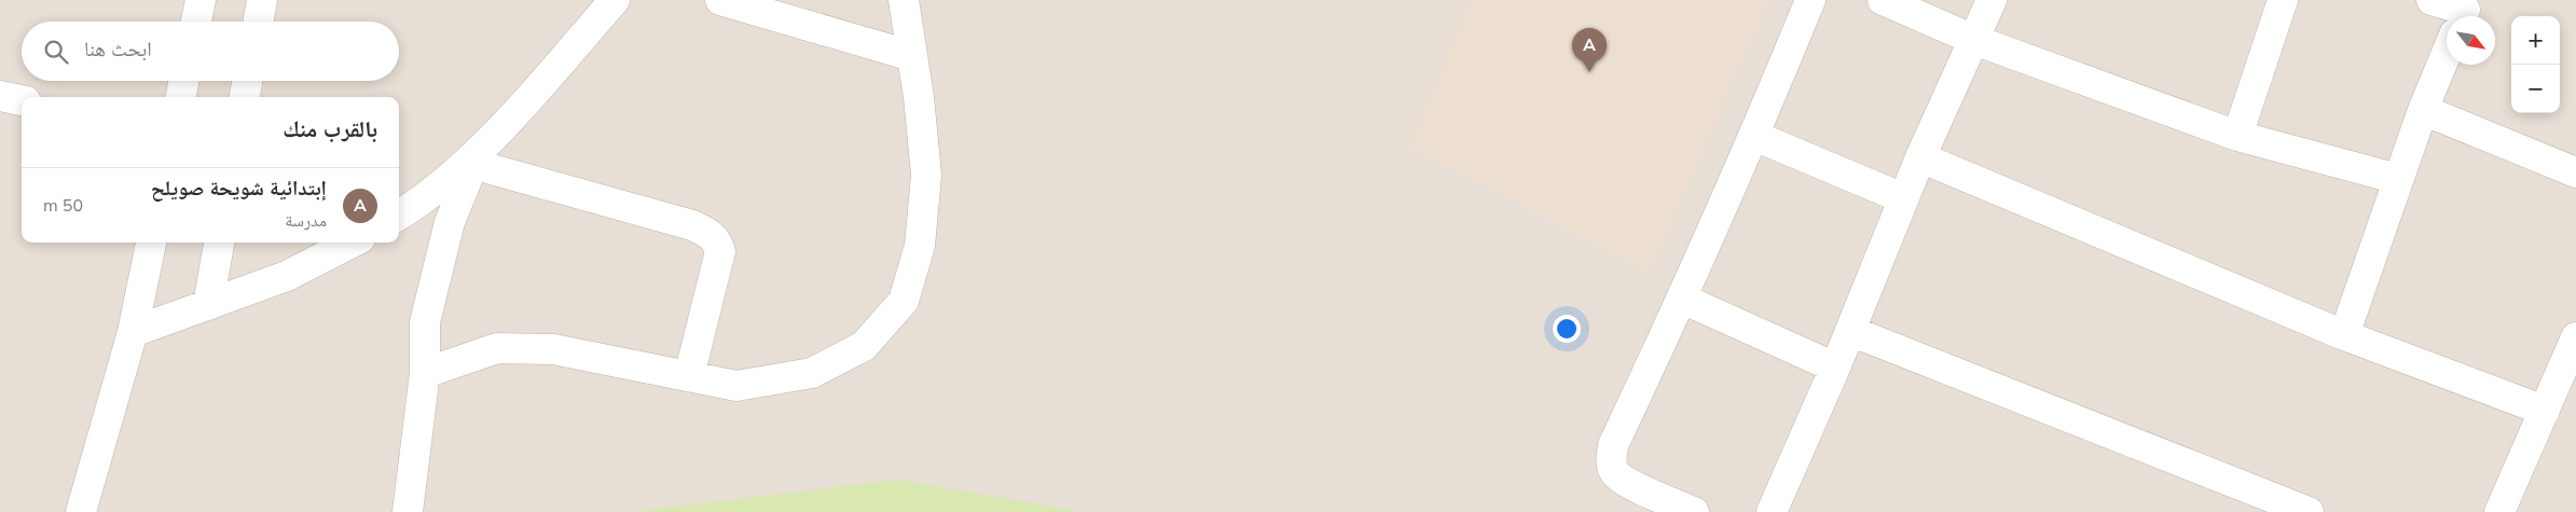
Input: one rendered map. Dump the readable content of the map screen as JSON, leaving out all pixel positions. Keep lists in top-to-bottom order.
{
  "north": "bottom right",
  "page": {
    "map_buttons": ["+", "−"],
    "search": "ابحث هنا",
    "pins": "A",
    "heading": "بالقرب منك",
    "list": [
      {
        "mark": "A",
        "name": "إبتدائية شويحة صويلح",
        "note": "مدرسة",
        "value": "50 m"
      }
    ]
  }
}
